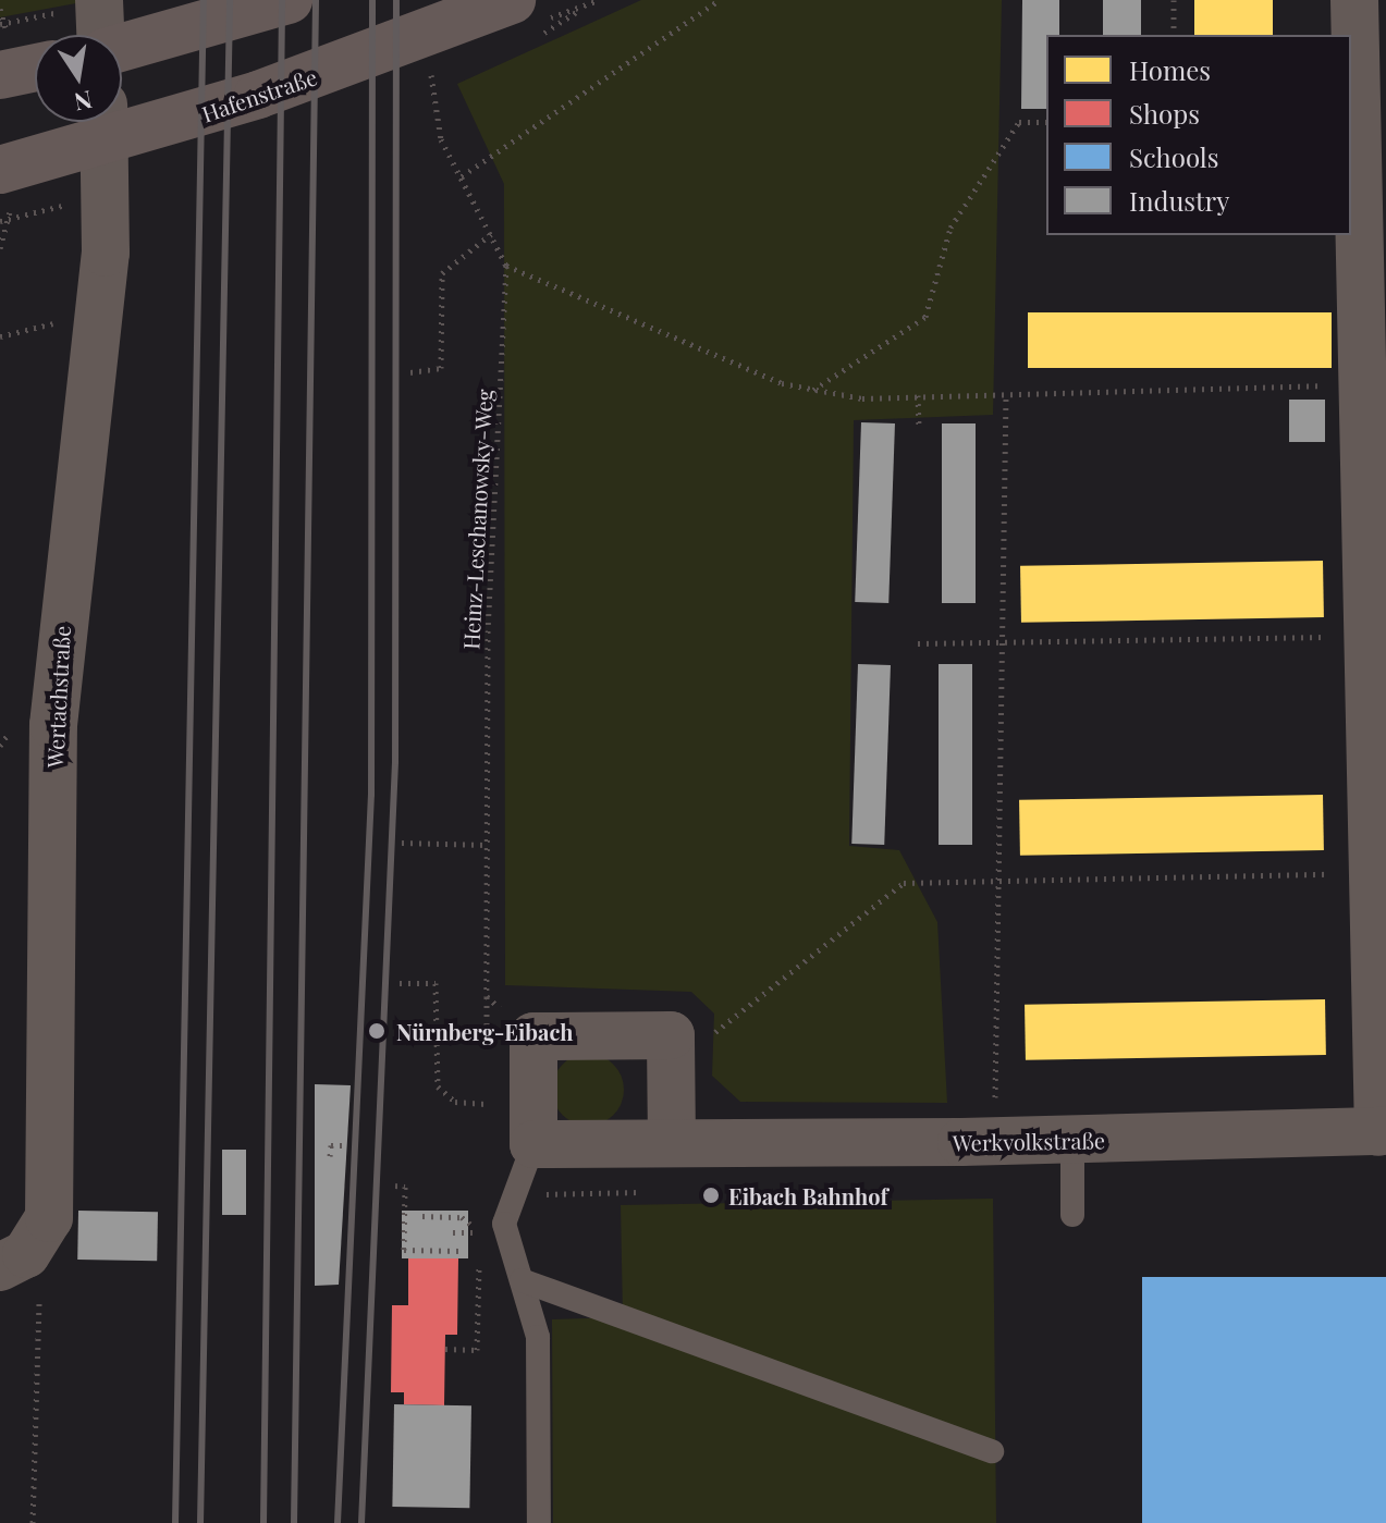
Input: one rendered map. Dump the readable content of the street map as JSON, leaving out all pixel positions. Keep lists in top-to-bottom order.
{
  "streets": {
    "main road": ["Hafenstraße"],
    "street": ["Wertachstraße", "Werkvolkstraße"],
    "path": ["Heinz-Leschanowsky-Weg"]
  },
  "places": ["Nürnberg-Eibach", "Eibach Bahnhof"],
  "legend": [
    "Homes",
    "Shops",
    "Schools",
    "Industry"
  ],
  "north": "bottom"
}
